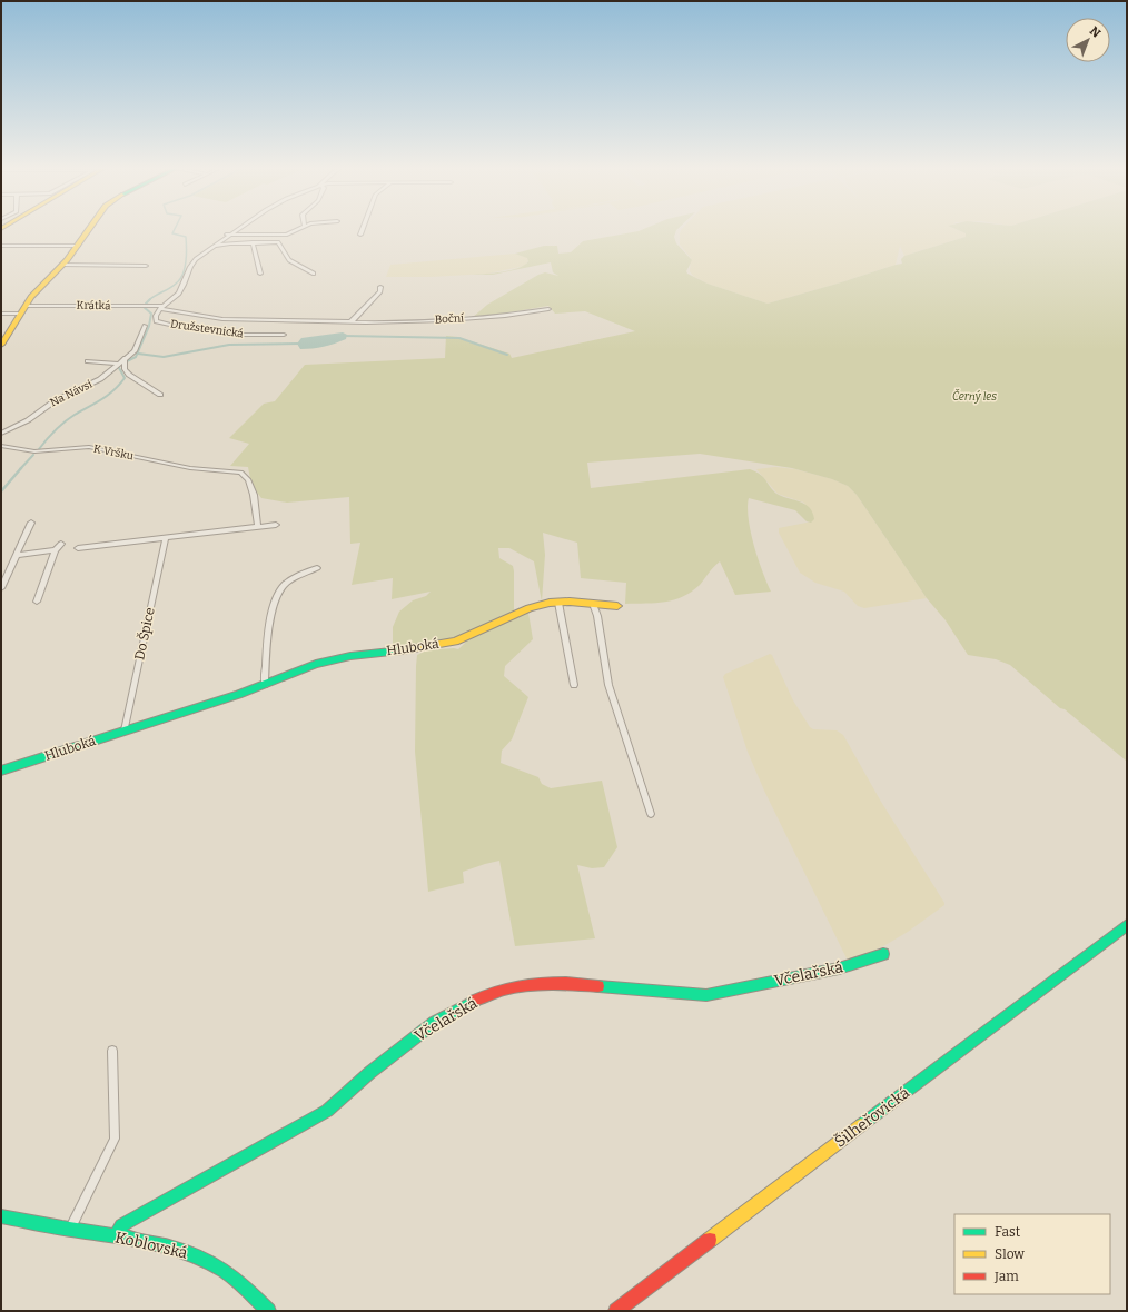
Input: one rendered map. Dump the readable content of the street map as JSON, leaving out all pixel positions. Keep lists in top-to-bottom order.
{
  "streets": {
    "street": [
      "Krátká",
      "Boční",
      "Družstevnická",
      "Na Návsi",
      "K Vršku",
      "Do Špice",
      "Hluboká",
      "Včelařská",
      "Šilheřovická",
      "Koblovská"
    ]
  },
  "crossings": [
    ["Krátká", "Boční"],
    ["Krátká", "Družstevnická"],
    ["Boční", "Družstevnická"],
    ["Do Špice", "Hluboká"],
    ["Včelařská", "Koblovská"]
  ],
  "parks": ["Černý les"],
  "legend": ["Fast", "Slow", "Jam"],
  "north": "top right"
}
